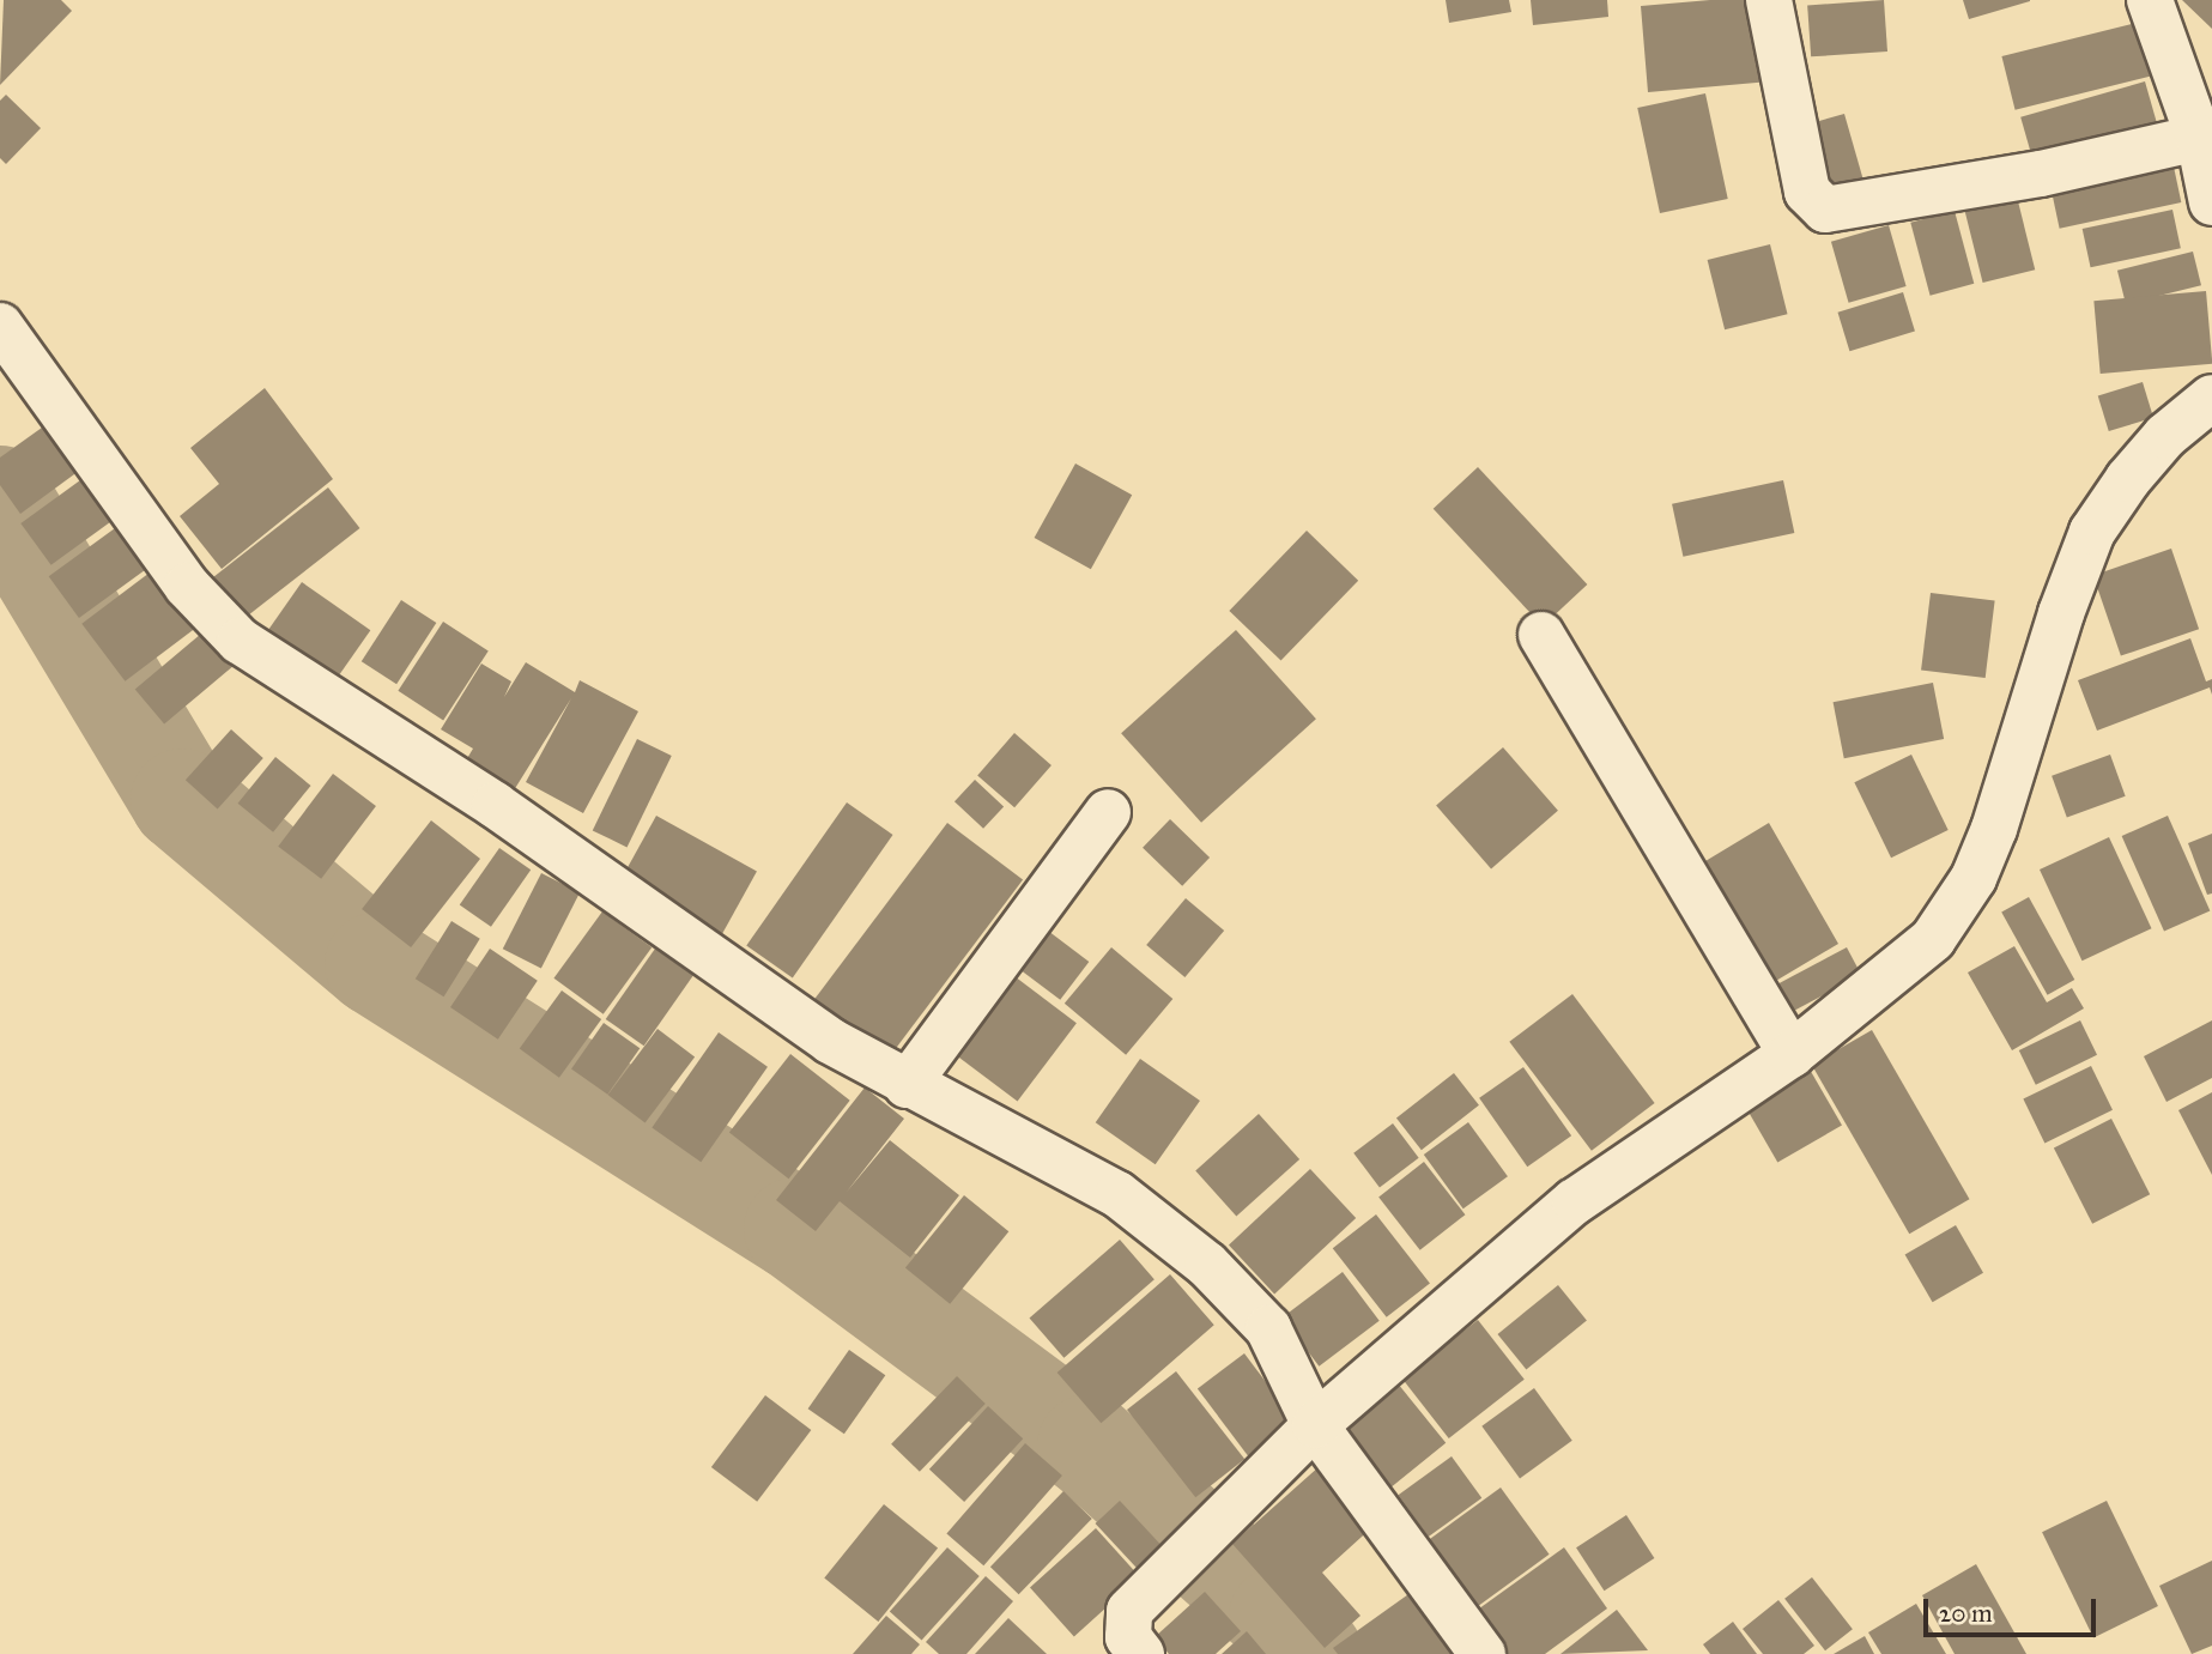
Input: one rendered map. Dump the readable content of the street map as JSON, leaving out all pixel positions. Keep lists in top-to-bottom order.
{
  "scale_bar": "20 m"
}
